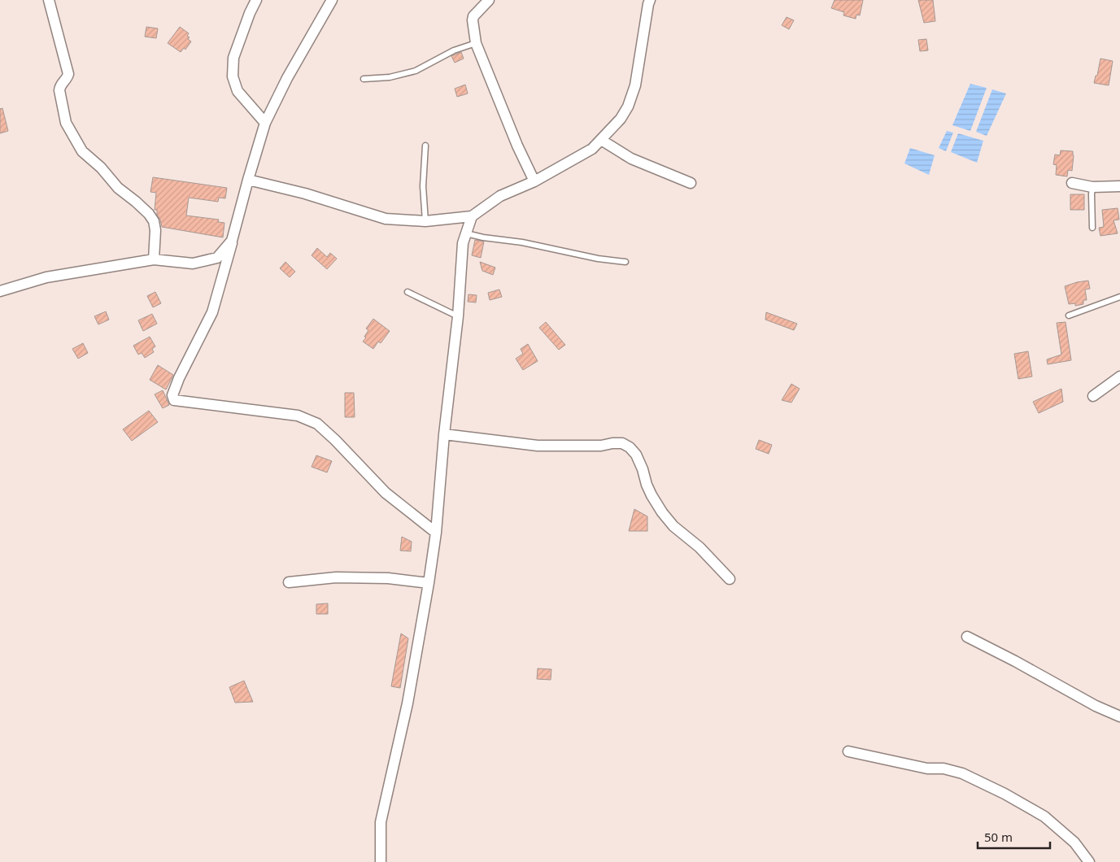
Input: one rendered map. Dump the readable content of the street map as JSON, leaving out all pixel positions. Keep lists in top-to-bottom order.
{
  "scale_bar": "50 m"
}
